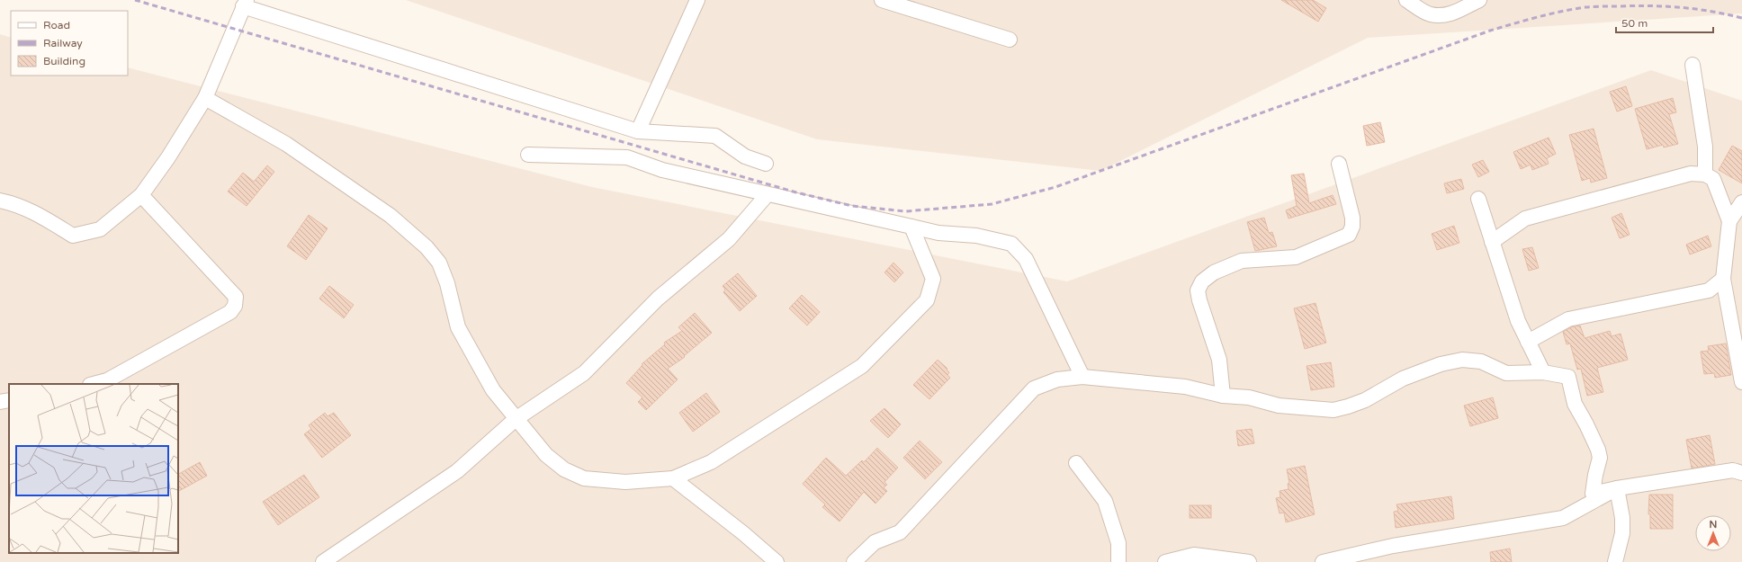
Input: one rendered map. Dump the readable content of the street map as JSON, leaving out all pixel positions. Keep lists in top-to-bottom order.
{
  "legend": ["Road", "Railway", "Building"],
  "scale_bar": "50 m",
  "north": "top"
}
